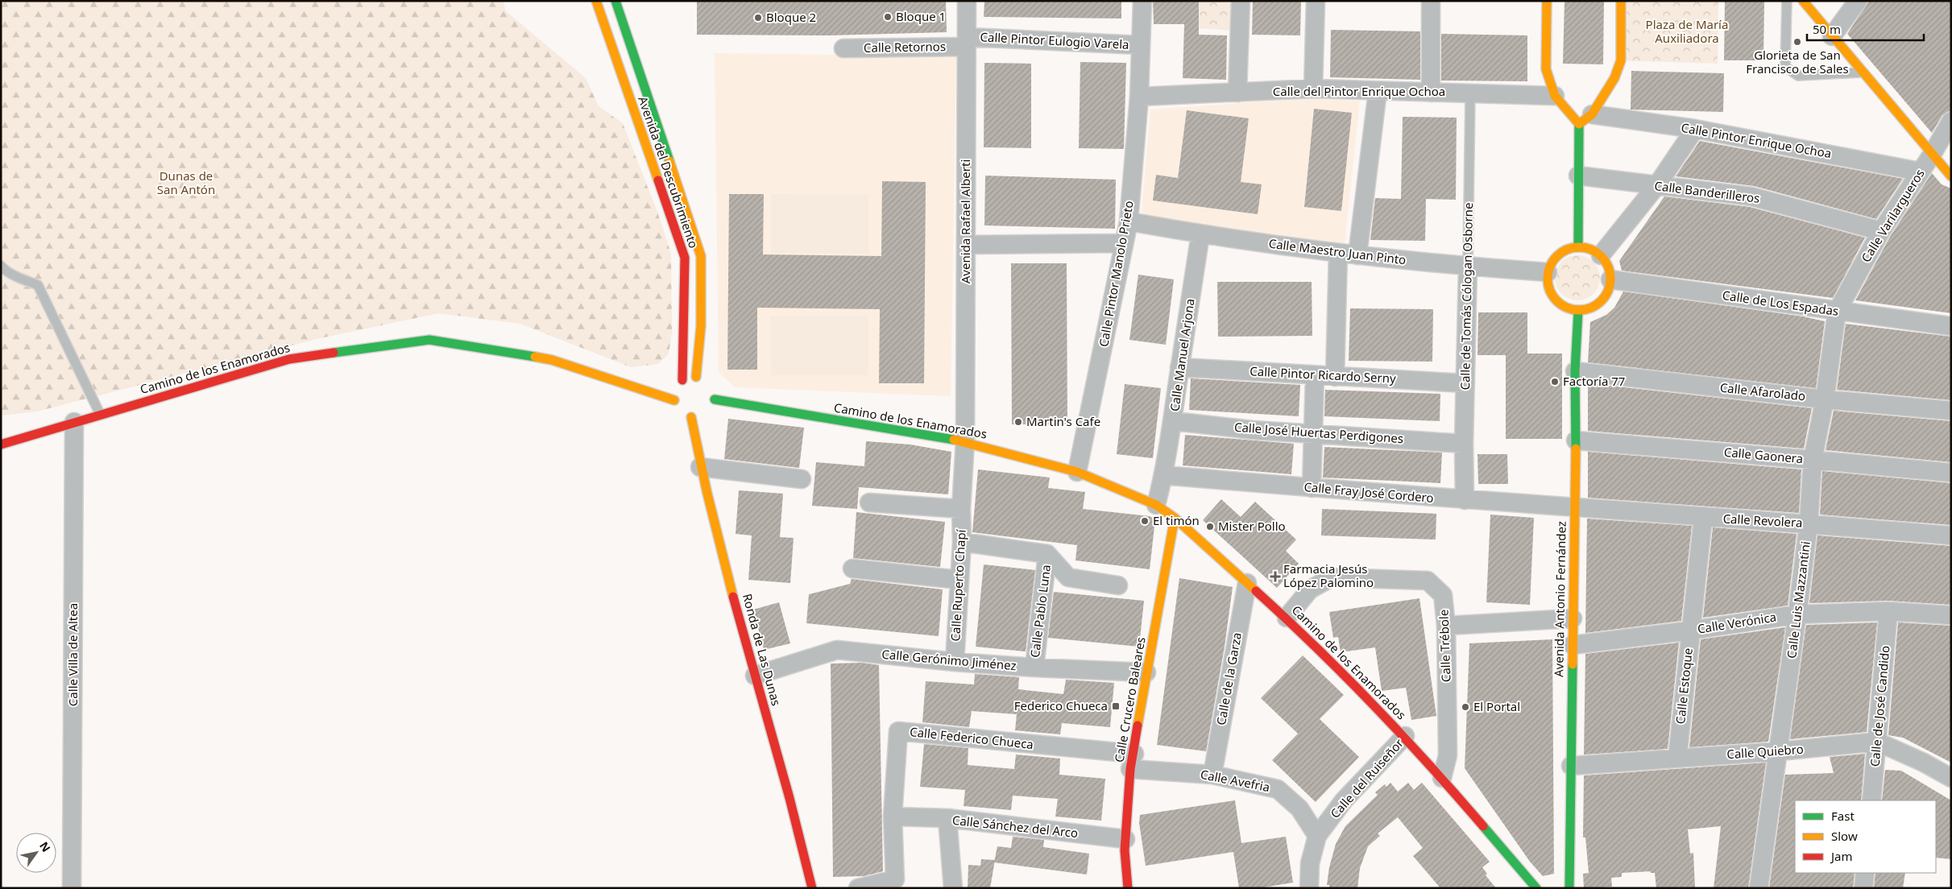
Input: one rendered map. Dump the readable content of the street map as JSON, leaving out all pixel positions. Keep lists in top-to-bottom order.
{
  "streets": {
    "street": [
      "Calle Pintor Eulogio Varela",
      "Calle Retornos",
      "Calle del Pintor Enrique Ochoa",
      "Calle Pintor Enrique Ochoa",
      "Avenida del Descubrimiento",
      "Calle Banderilleros",
      "Calle Varilargueros",
      "Avenida Rafael Alberti",
      "Calle Maestro Juan Pinto",
      "Calle Pintor Manolo Prieto",
      "Calle de Tomás Cólogan Osborne",
      "Calle de Los Espadas",
      "Calle Manuel Arjona",
      "Camino de los Enamorados",
      "Calle Pintor Ricardo Serny",
      "Calle Afarolado",
      "Calle José Huertas Perdigones",
      "Calle Gaonera",
      "Calle Fray José Cordero",
      "Calle Revolera",
      "Calle Ruperto Chapí",
      "Avenida Antonio Fernández",
      "Calle Luis Mazzantini",
      "Calle Pablo Luna",
      "Calle Verónica",
      "Calle Trébole",
      "Ronda de Las Dunas",
      "Calle Villa de Altea",
      "Calle Gerónimo Jiménez",
      "Calle de la Garza",
      "Calle Estoque",
      "Calle Crucero Baleares",
      "Calle de José Candido",
      "Calle Federico Chueca",
      "Calle Quiebro",
      "Calle del Ruiseñor",
      "Calle Avefria",
      "Calle Sánchez del Arco"
    ]
  },
  "crossings": [
    ["Calle Pintor Eulogio Varela", "Calle Retornos"],
    ["Calle Pintor Eulogio Varela", "Avenida Rafael Alberti"],
    ["Calle Pintor Eulogio Varela", "Calle Pintor Manolo Prieto"],
    ["Calle Retornos", "Avenida Rafael Alberti"],
    ["Calle del Pintor Enrique Ochoa", "Calle Pintor Manolo Prieto"],
    ["Calle del Pintor Enrique Ochoa", "Calle de Tomás Cólogan Osborne"],
    ["Calle Pintor Enrique Ochoa", "Calle Varilargueros"],
    ["Calle Banderilleros", "Calle Varilargueros"],
    ["Calle Varilargueros", "Calle de Los Espadas"],
    ["Calle Varilargueros", "Calle Luis Mazzantini"],
    ["Avenida Rafael Alberti", "Camino de los Enamorados"],
    ["Avenida Rafael Alberti", "Calle Ruperto Chapí"],
    ["Calle Maestro Juan Pinto", "Calle Pintor Manolo Prieto"],
    ["Calle Maestro Juan Pinto", "Calle de Tomás Cólogan Osborne"],
    ["Calle Maestro Juan Pinto", "Calle de Los Espadas"],
    ["Calle Maestro Juan Pinto", "Calle Manuel Arjona"],
    ["Calle Maestro Juan Pinto", "Avenida Antonio Fernández"],
    ["Calle Pintor Manolo Prieto", "Camino de los Enamorados"],
    ["Calle de Tomás Cólogan Osborne", "Calle Pintor Ricardo Serny"],
    ["Calle de Tomás Cólogan Osborne", "Calle José Huertas Perdigones"],
    ["Calle de Tomás Cólogan Osborne", "Calle Fray José Cordero"],
    ["Calle de Los Espadas", "Avenida Antonio Fernández"],
    ["Calle de Los Espadas", "Calle Luis Mazzantini"],
    ["Calle Manuel Arjona", "Camino de los Enamorados"],
    ["Calle Manuel Arjona", "Calle Pintor Ricardo Serny"],
    ["Calle Manuel Arjona", "Calle José Huertas Perdigones"],
    ["Calle Manuel Arjona", "Calle Fray José Cordero"],
    ["Camino de los Enamorados", "Calle Trébole"],
    ["Camino de los Enamorados", "Calle Villa de Altea"],
    ["Camino de los Enamorados", "Calle de la Garza"],
    ["Camino de los Enamorados", "Calle Crucero Baleares"],
    ["Camino de los Enamorados", "Calle del Ruiseñor"],
    ["Calle Afarolado", "Avenida Antonio Fernández"],
    ["Calle Afarolado", "Calle Luis Mazzantini"],
    ["Calle Gaonera", "Avenida Antonio Fernández"],
    ["Calle Gaonera", "Calle Luis Mazzantini"],
    ["Calle Fray José Cordero", "Calle Revolera"],
    ["Calle Fray José Cordero", "Avenida Antonio Fernández"],
    ["Calle Revolera", "Avenida Antonio Fernández"],
    ["Calle Revolera", "Calle Luis Mazzantini"],
    ["Calle Revolera", "Calle Estoque"],
    ["Calle Ruperto Chapí", "Calle Gerónimo Jiménez"],
    ["Avenida Antonio Fernández", "Calle Verónica"],
    ["Avenida Antonio Fernández", "Calle Quiebro"],
    ["Calle Luis Mazzantini", "Calle Verónica"],
    ["Calle Luis Mazzantini", "Calle Quiebro"],
    ["Calle Pablo Luna", "Calle Gerónimo Jiménez"],
    ["Calle Verónica", "Calle Estoque"],
    ["Calle Verónica", "Calle de José Candido"],
    ["Ronda de Las Dunas", "Calle Gerónimo Jiménez"],
    ["Calle Gerónimo Jiménez", "Calle Crucero Baleares"],
    ["Calle de la Garza", "Calle Avefria"],
    ["Calle Estoque", "Calle Quiebro"],
    ["Calle Crucero Baleares", "Calle Federico Chueca"],
    ["Calle Crucero Baleares", "Calle Avefria"],
    ["Calle Crucero Baleares", "Calle Sánchez del Arco"],
    ["Calle de José Candido", "Calle Quiebro"],
    ["Calle Federico Chueca", "Calle Avefria"],
    ["Calle del Ruiseñor", "Calle Avefria"]
  ],
  "parks": ["Plaza de María Auxiliadora", "Dunas de San Antón"],
  "places": {
    "other": [
      "Bloque 1",
      "Bloque 2",
      "Glorieta de San Francisco de Sales",
      "Factoría 77",
      "Martin's Cafe",
      "El timón",
      "Mister Pollo",
      "El Portal"
    ],
    "health": ["Farmacia Jesús López Palomino"],
    "transit": ["Federico Chueca"]
  },
  "legend": ["Fast", "Slow", "Jam"],
  "scale_bar": "50 m",
  "north": "top right"
}
